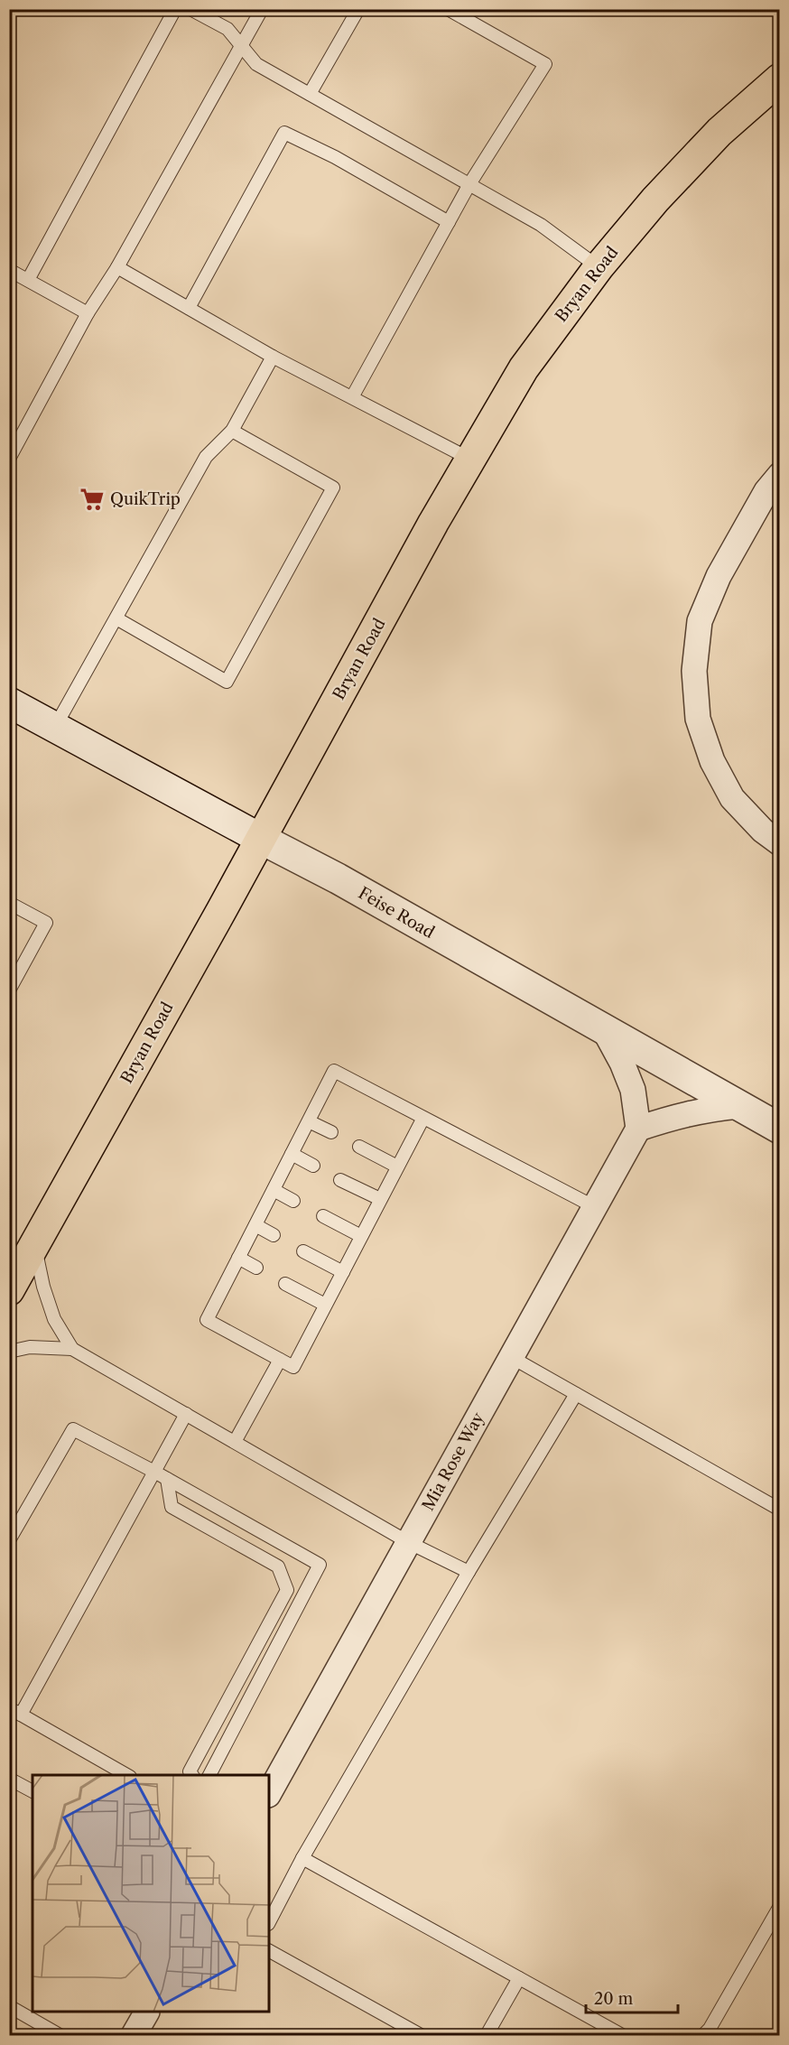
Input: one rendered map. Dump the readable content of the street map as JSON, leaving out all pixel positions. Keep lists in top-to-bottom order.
{
  "streets": {
    "main road": ["Bryan Road"],
    "street": ["Feise Road", "Mia Rose Way"]
  },
  "crossings": [
    ["Bryan Road", "Feise Road"]
  ],
  "places": {
    "supermarket": ["QuikTrip"]
  },
  "scale_bar": "20 m"
}
